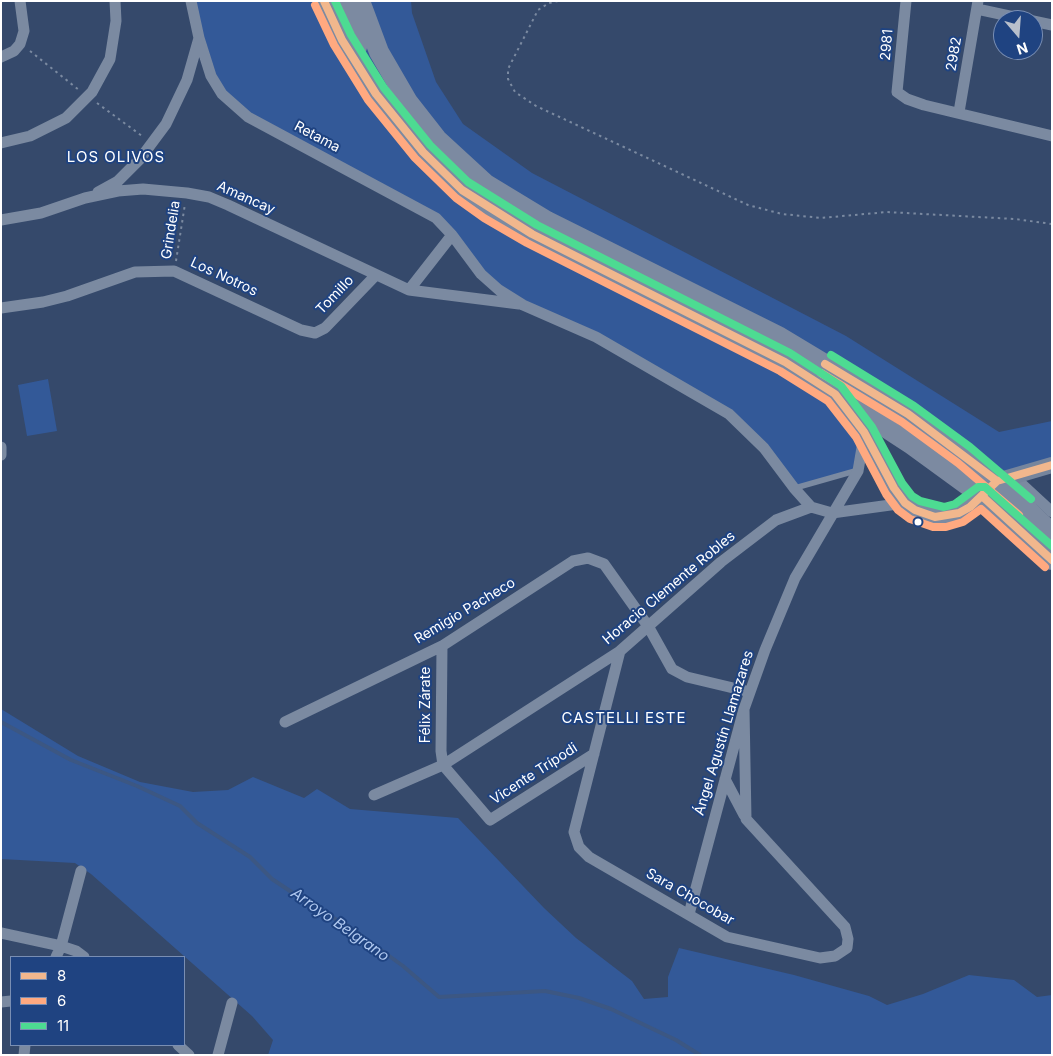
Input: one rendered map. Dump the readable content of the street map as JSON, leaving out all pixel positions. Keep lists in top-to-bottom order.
{
  "streets": {
    "street": [
      "2981",
      "2982",
      "Retama",
      "Amancay",
      "Los Notros",
      "Tomillo",
      "Horacio Clemente Robles",
      "Remigio Pacheco",
      "Félix Zárate",
      "Ángel Agustín Llamazares",
      "Vicente Trípodi",
      "Sara Chocobar"
    ],
    "path": ["Grindelia"]
  },
  "crossings": [
    ["2981", "2982"],
    ["Retama", "Amancay"],
    ["Amancay", "Grindelia"],
    ["Amancay", "Tomillo"],
    ["Grindelia", "Los Notros"],
    ["Los Notros", "Tomillo"],
    ["Horacio Clemente Robles", "Remigio Pacheco"],
    ["Horacio Clemente Robles", "Félix Zárate"],
    ["Horacio Clemente Robles", "Vicente Trípodi"],
    ["Remigio Pacheco", "Félix Zárate"],
    ["Félix Zárate", "Vicente Trípodi"],
    ["Ángel Agustín Llamazares", "Sara Chocobar"],
    ["Vicente Trípodi", "Sara Chocobar"]
  ],
  "districts": ["LOS OLIVOS", "CASTELLI ESTE"],
  "water": ["Arroyo Belgrano"],
  "lines": ["transit line 8", "transit line 11", "transit line 6"],
  "legend": ["8", "6", "11"],
  "north": "bottom"
}
